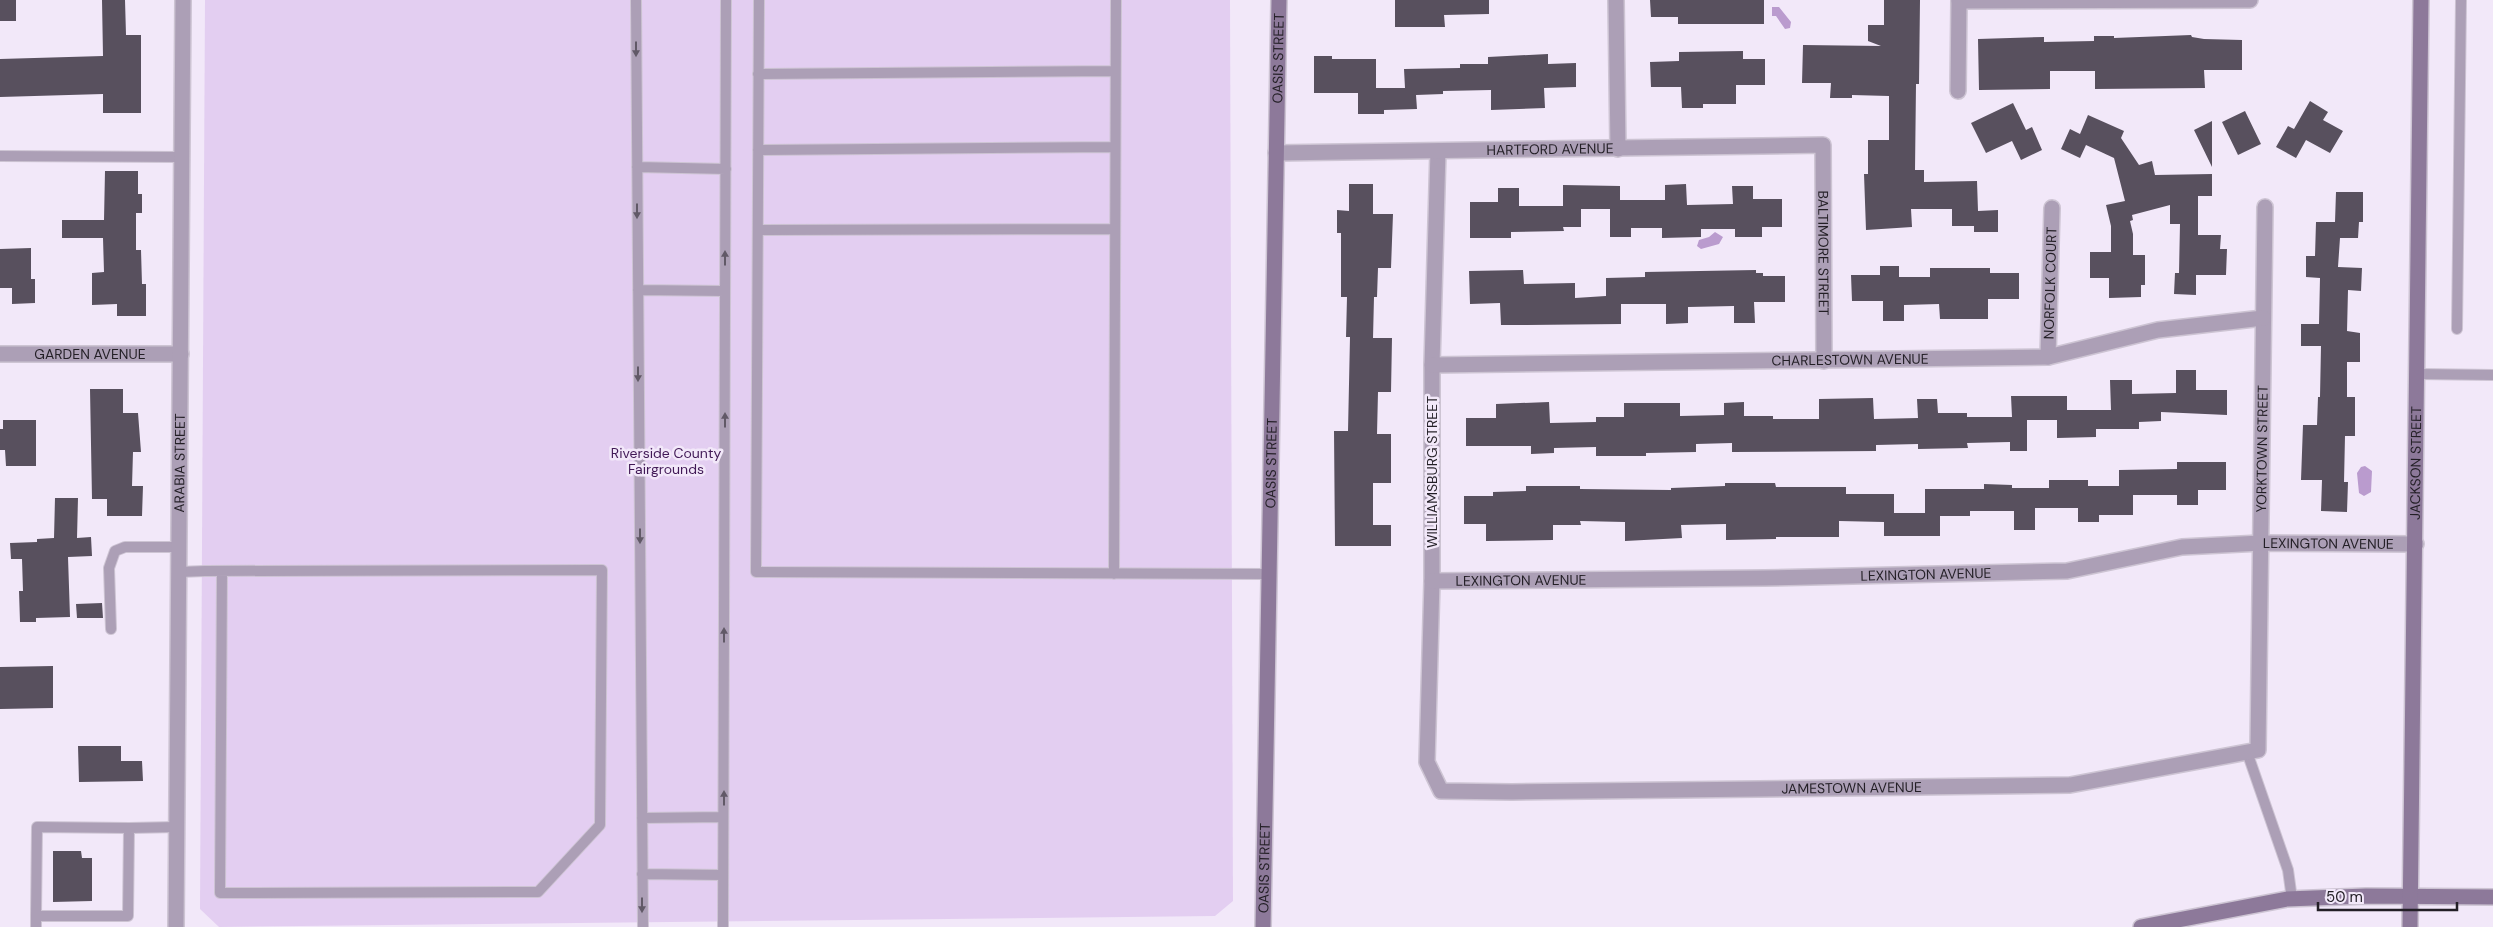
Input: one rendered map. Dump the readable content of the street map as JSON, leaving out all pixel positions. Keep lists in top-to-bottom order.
{
  "streets": {
    "main road": ["OASIS STREET", "JACKSON STREET"],
    "street": [
      "HARTFORD AVENUE",
      "BALTIMORE STREET",
      "NORFOLK COURT",
      "GARDEN AVENUE",
      "CHARLESTOWN AVENUE",
      "YORKTOWN STREET",
      "ARABIA STREET",
      "WILLIAMSBURG STREET",
      "LEXINGTON AVENUE",
      "JAMESTOWN AVENUE"
    ]
  },
  "crossings": [
    ["OASIS STREET", "HARTFORD AVENUE"],
    ["HARTFORD AVENUE", "BALTIMORE STREET"],
    ["HARTFORD AVENUE", "WILLIAMSBURG STREET"],
    ["BALTIMORE STREET", "CHARLESTOWN AVENUE"],
    ["NORFOLK COURT", "CHARLESTOWN AVENUE"],
    ["GARDEN AVENUE", "ARABIA STREET"],
    ["CHARLESTOWN AVENUE", "YORKTOWN STREET"],
    ["CHARLESTOWN AVENUE", "WILLIAMSBURG STREET"],
    ["YORKTOWN STREET", "LEXINGTON AVENUE"],
    ["YORKTOWN STREET", "JAMESTOWN AVENUE"],
    ["JACKSON STREET", "LEXINGTON AVENUE"],
    ["WILLIAMSBURG STREET", "LEXINGTON AVENUE"],
    ["WILLIAMSBURG STREET", "JAMESTOWN AVENUE"]
  ],
  "parks": ["Riverside County Fairgrounds"],
  "scale_bar": "50 m"
}
